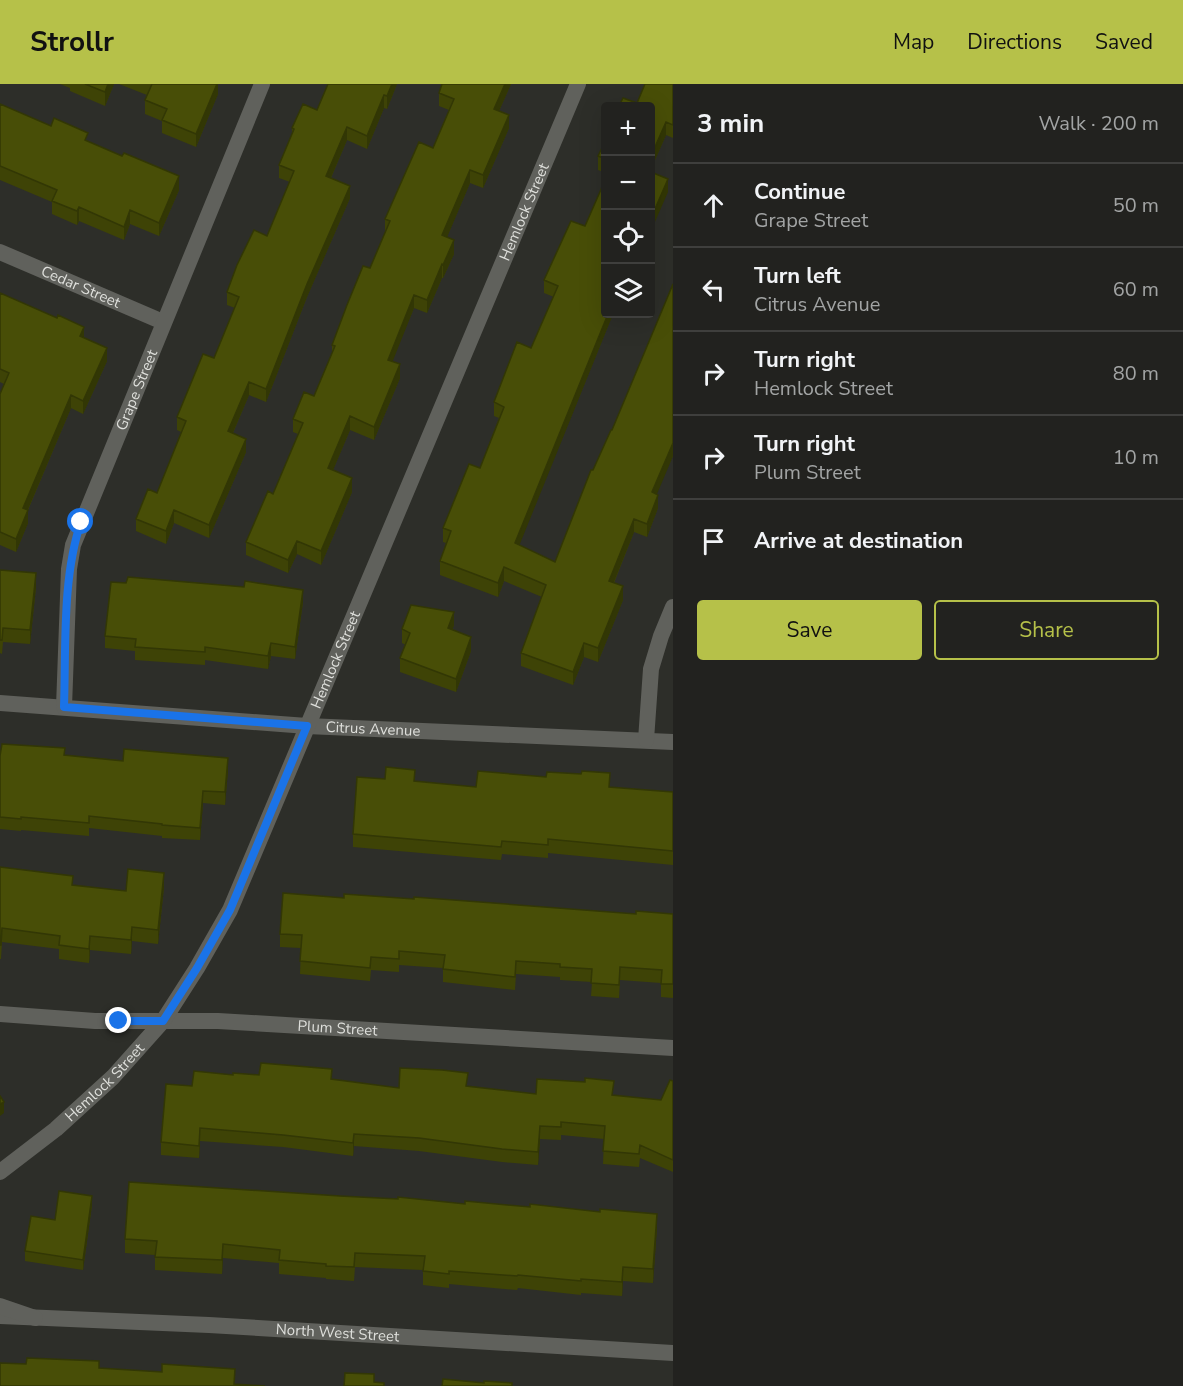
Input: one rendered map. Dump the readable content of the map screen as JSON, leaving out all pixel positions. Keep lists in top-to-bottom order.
{
  "streets": {
    "street": [
      "Hemlock Street",
      "Cedar Street",
      "Grape Street",
      "Citrus Avenue",
      "Plum Street",
      "North West Street"
    ]
  },
  "crossings": [
    ["Hemlock Street", "Citrus Avenue"],
    ["Hemlock Street", "Plum Street"],
    ["Cedar Street", "Grape Street"],
    ["Grape Street", "Citrus Avenue"]
  ],
  "page": {
    "header": "Strollr",
    "nav": ["Map", "Directions", "Saved"],
    "heading": ["3 min", "Walk · 200 m"],
    "map_buttons": ["+", "−"],
    "list": [
      ["Continue", "Grape Street", "50 m"],
      ["Turn left", "Citrus Avenue", "60 m"],
      ["Turn right", "Hemlock Street", "80 m"],
      ["Turn right", "Plum Street", "10 m"],
      "Arrive at destination"
    ],
    "buttons": ["Save", "Share"]
  }
}
